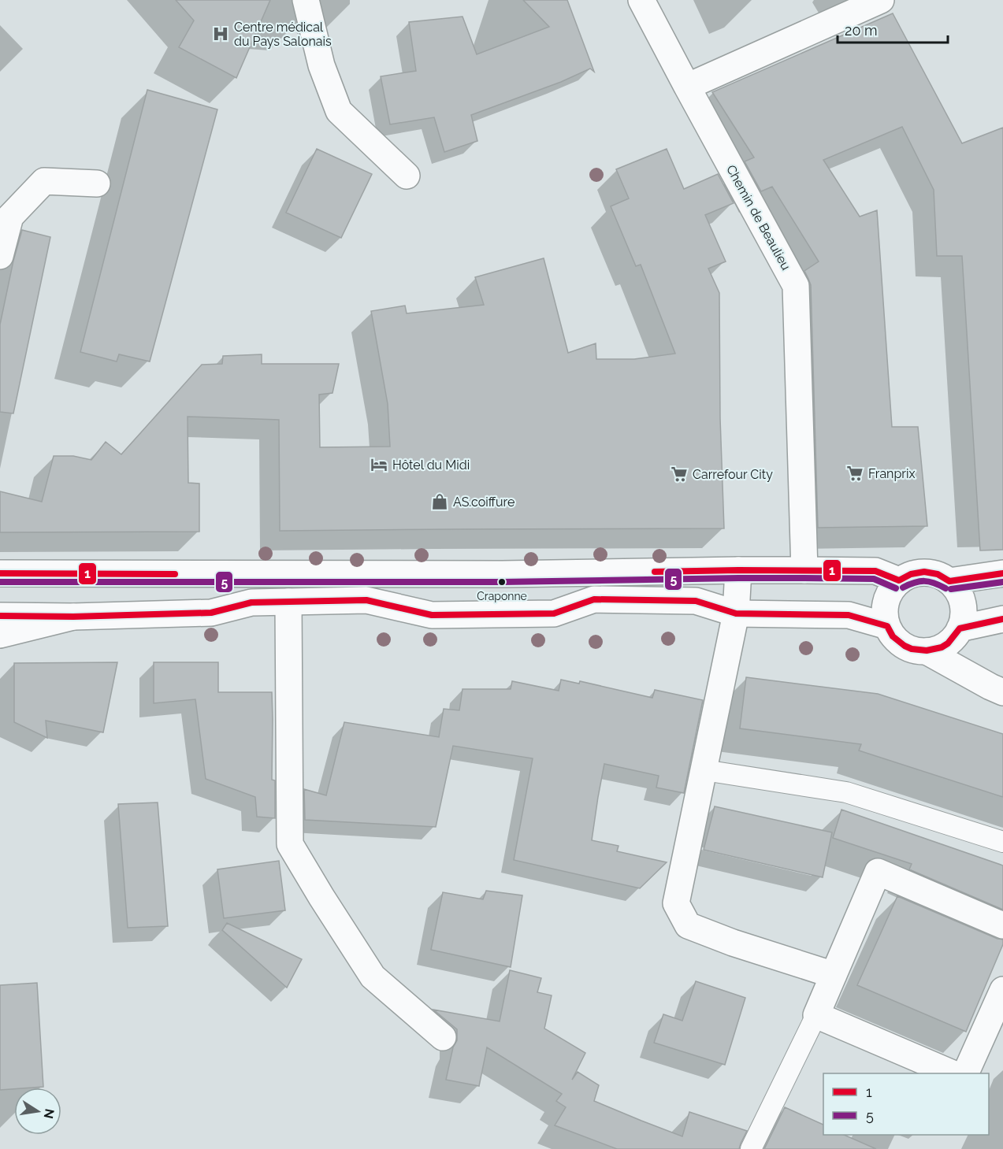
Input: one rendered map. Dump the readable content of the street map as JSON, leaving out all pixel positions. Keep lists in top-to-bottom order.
{
  "streets": {
    "street": ["Chemin de Beaulieu"]
  },
  "places": {
    "hospital": ["Centre médical du Pays Salonais"],
    "hotel": ["Hôtel du Midi"],
    "supermarket": ["Franprix", "Carrefour City"],
    "shop": ["AS.coiffure"],
    "other": ["Craponne"]
  },
  "lines": ["transit line 1", "transit line 5"],
  "legend": ["1", "5"],
  "scale_bar": "20 m",
  "north": "right"
}
